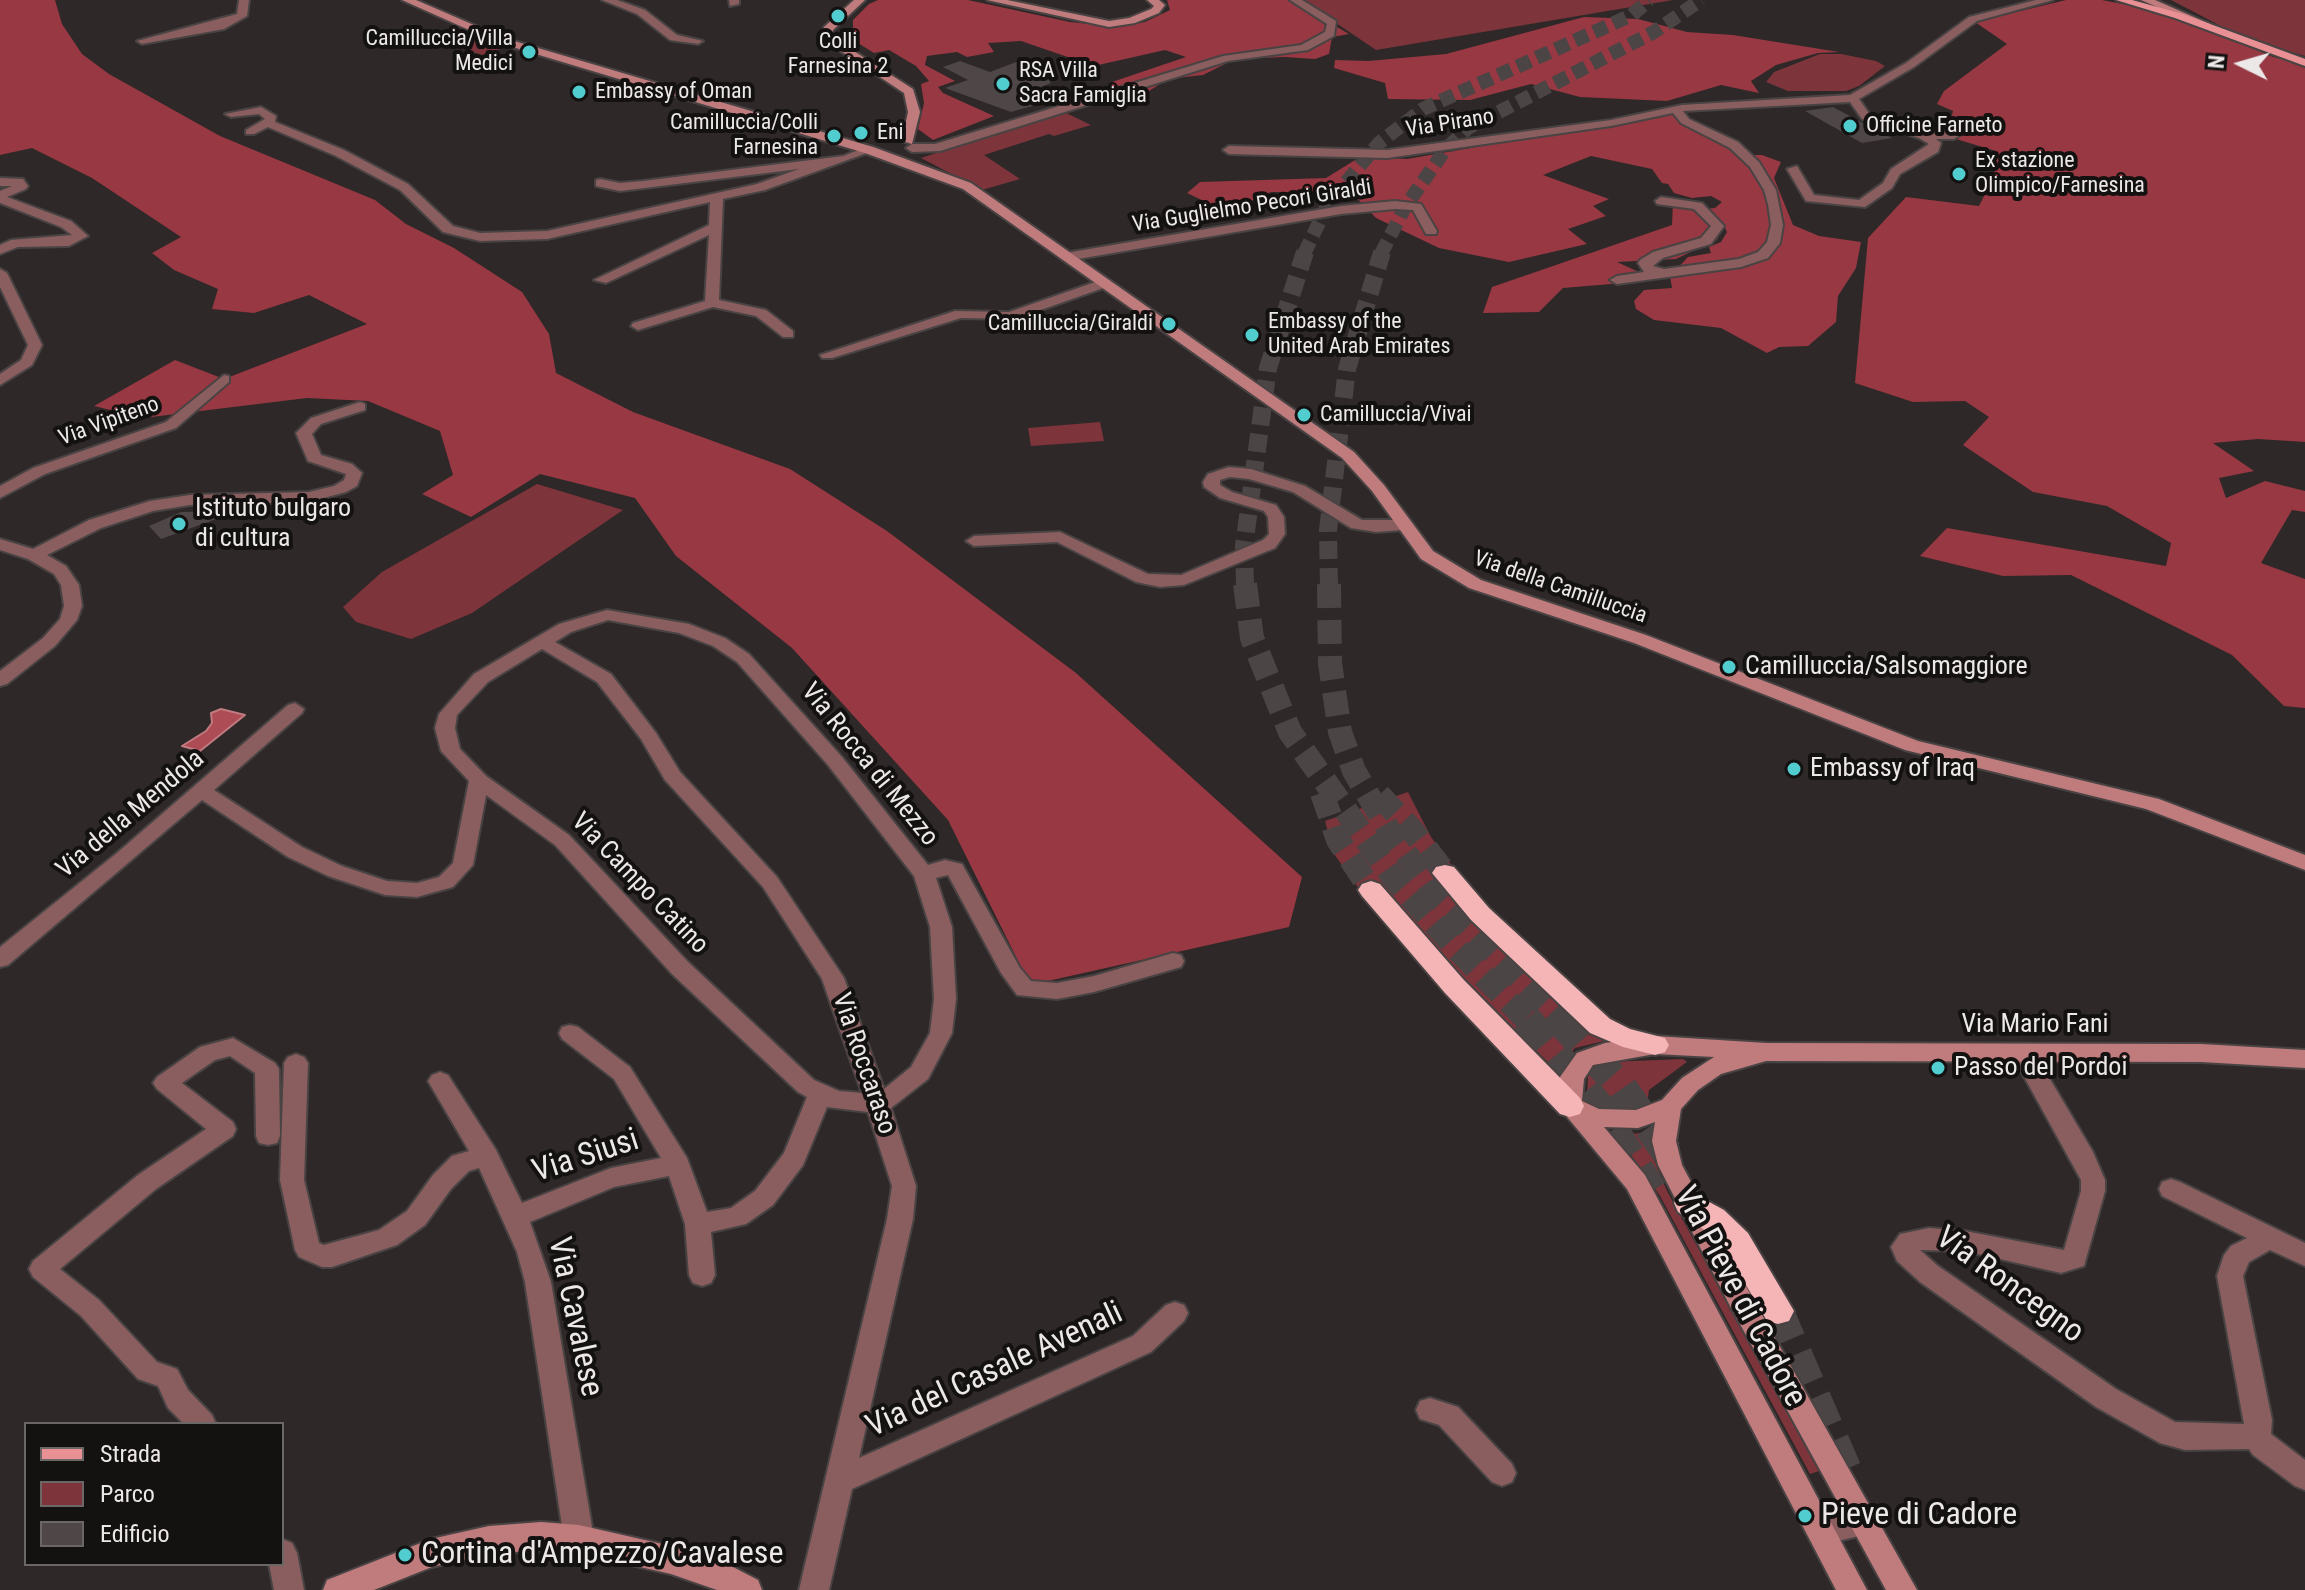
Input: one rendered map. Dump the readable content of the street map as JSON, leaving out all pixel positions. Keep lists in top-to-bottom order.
{
  "streets": {
    "main road": ["Via della Camilluccia", "Via Mario Fani", "Via Pieve di Cadore"],
    "street": [
      "Via Pirano",
      "Via Guglielmo Pecori Giraldi",
      "Via Vipiteno",
      "Via Rocca di Mezzo",
      "Via della Mendola",
      "Via Campo Catino",
      "Via Roccaraso",
      "Via Siusi",
      "Via Roncegno",
      "Via Cavalese",
      "Via del Casale Avenali"
    ]
  },
  "crossings": [
    ["Via Guglielmo Pecori Giraldi", "Via della Camilluccia"],
    ["Via Rocca di Mezzo", "Via Campo Catino"],
    ["Via Rocca di Mezzo", "Via Roccaraso"],
    ["Via Campo Catino", "Via Roccaraso"],
    ["Via Mario Fani", "Via Roncegno"],
    ["Via Roccaraso", "Via del Casale Avenali"],
    ["Via Siusi", "Via Cavalese"]
  ],
  "places": [
    "Colli Farnesina 2",
    "Camilluccia/Villa Medici",
    "RSA Villa Sacra Famiglia",
    "Embassy of Oman",
    "Officine Farneto",
    "Eni",
    "Camilluccia/Colli Farnesina",
    "Ex stazione Olimpico/Farnesina",
    "Camilluccia/Giraldi",
    "Embassy of the United Arab Emirates",
    "Camilluccia/Vivai",
    "Istituto bulgaro di cultura",
    "Camilluccia/Salsomaggiore",
    "Embassy of Iraq",
    "Passo del Pordoi",
    "Pieve di Cadore",
    "Cortina d'Ampezzo/Cavalese"
  ],
  "legend": ["Strada", "Parco", "Edificio"],
  "north": "left"
}
